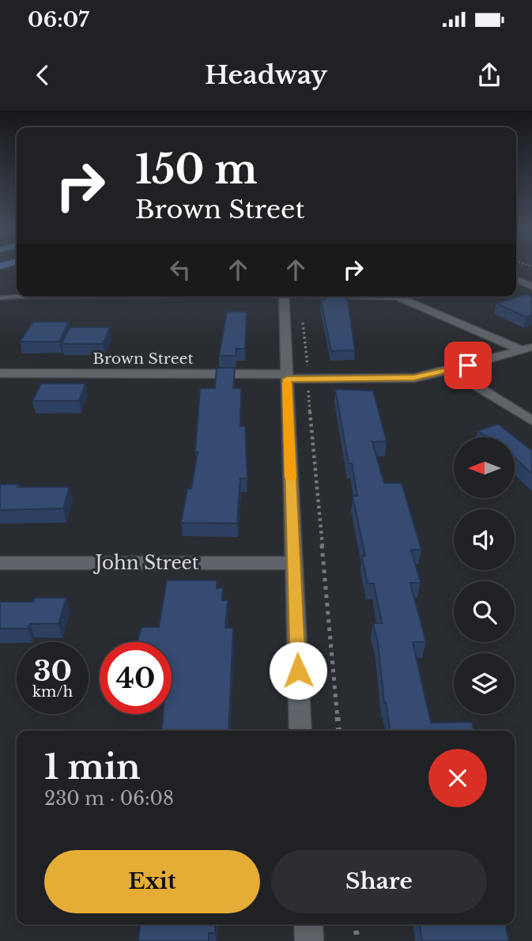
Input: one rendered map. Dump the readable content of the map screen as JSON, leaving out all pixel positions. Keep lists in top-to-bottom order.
{
  "streets": {
    "street": ["Brown Street", "John Street"]
  },
  "north": "left",
  "page": {
    "status": "06:07",
    "header": "Headway",
    "turn": ["150 m", "Brown Street"],
    "speed": "30 km/h",
    "limit": "40",
    "heading": ["1 min", "230 m · 06:08"],
    "buttons": ["Exit", "Share"]
  }
}
